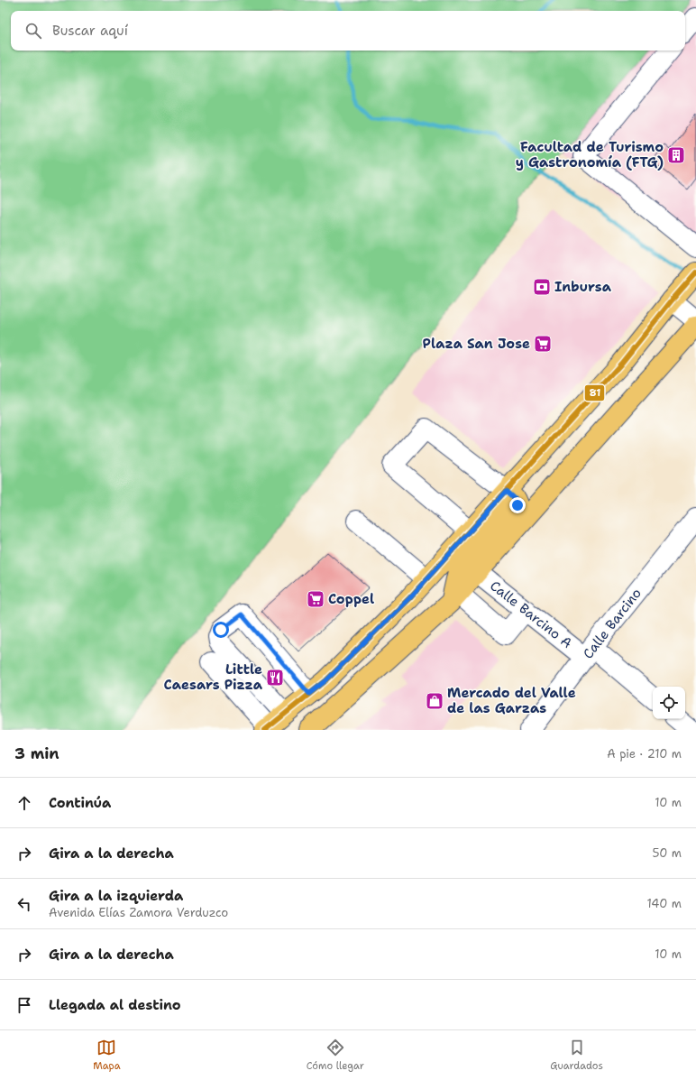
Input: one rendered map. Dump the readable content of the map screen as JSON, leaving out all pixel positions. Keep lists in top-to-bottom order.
{
  "streets": {
    "street": ["Calle Barcino A", "Calle Barcino"]
  },
  "crossings": [
    ["Calle Barcino A", "Calle Barcino"]
  ],
  "places": {
    "building": ["Facultad de Turismo y Gastronomía (FTG)"],
    "bank": ["Inbursa"],
    "supermarket": ["Plaza San Jose", "Coppel"],
    "restaurant": ["Little Caesars Pizza"],
    "shop": ["Mercado del Valle de las Garzas"]
  },
  "lines": ["transit line 81"],
  "page": {
    "search": "Buscar aquí",
    "heading": ["3 min", "A pie · 210 m"],
    "list": [
      ["Continúa", "10 m"],
      ["Gira a la derecha", "50 m"],
      ["Gira a la izquierda", "Avenida Elías Zamora Verduzco", "140 m"],
      ["Gira a la derecha", "10 m"],
      "Llegada al destino"
    ],
    "nav": ["Mapa", "Cómo llegar", "Guardados"]
  }
}
